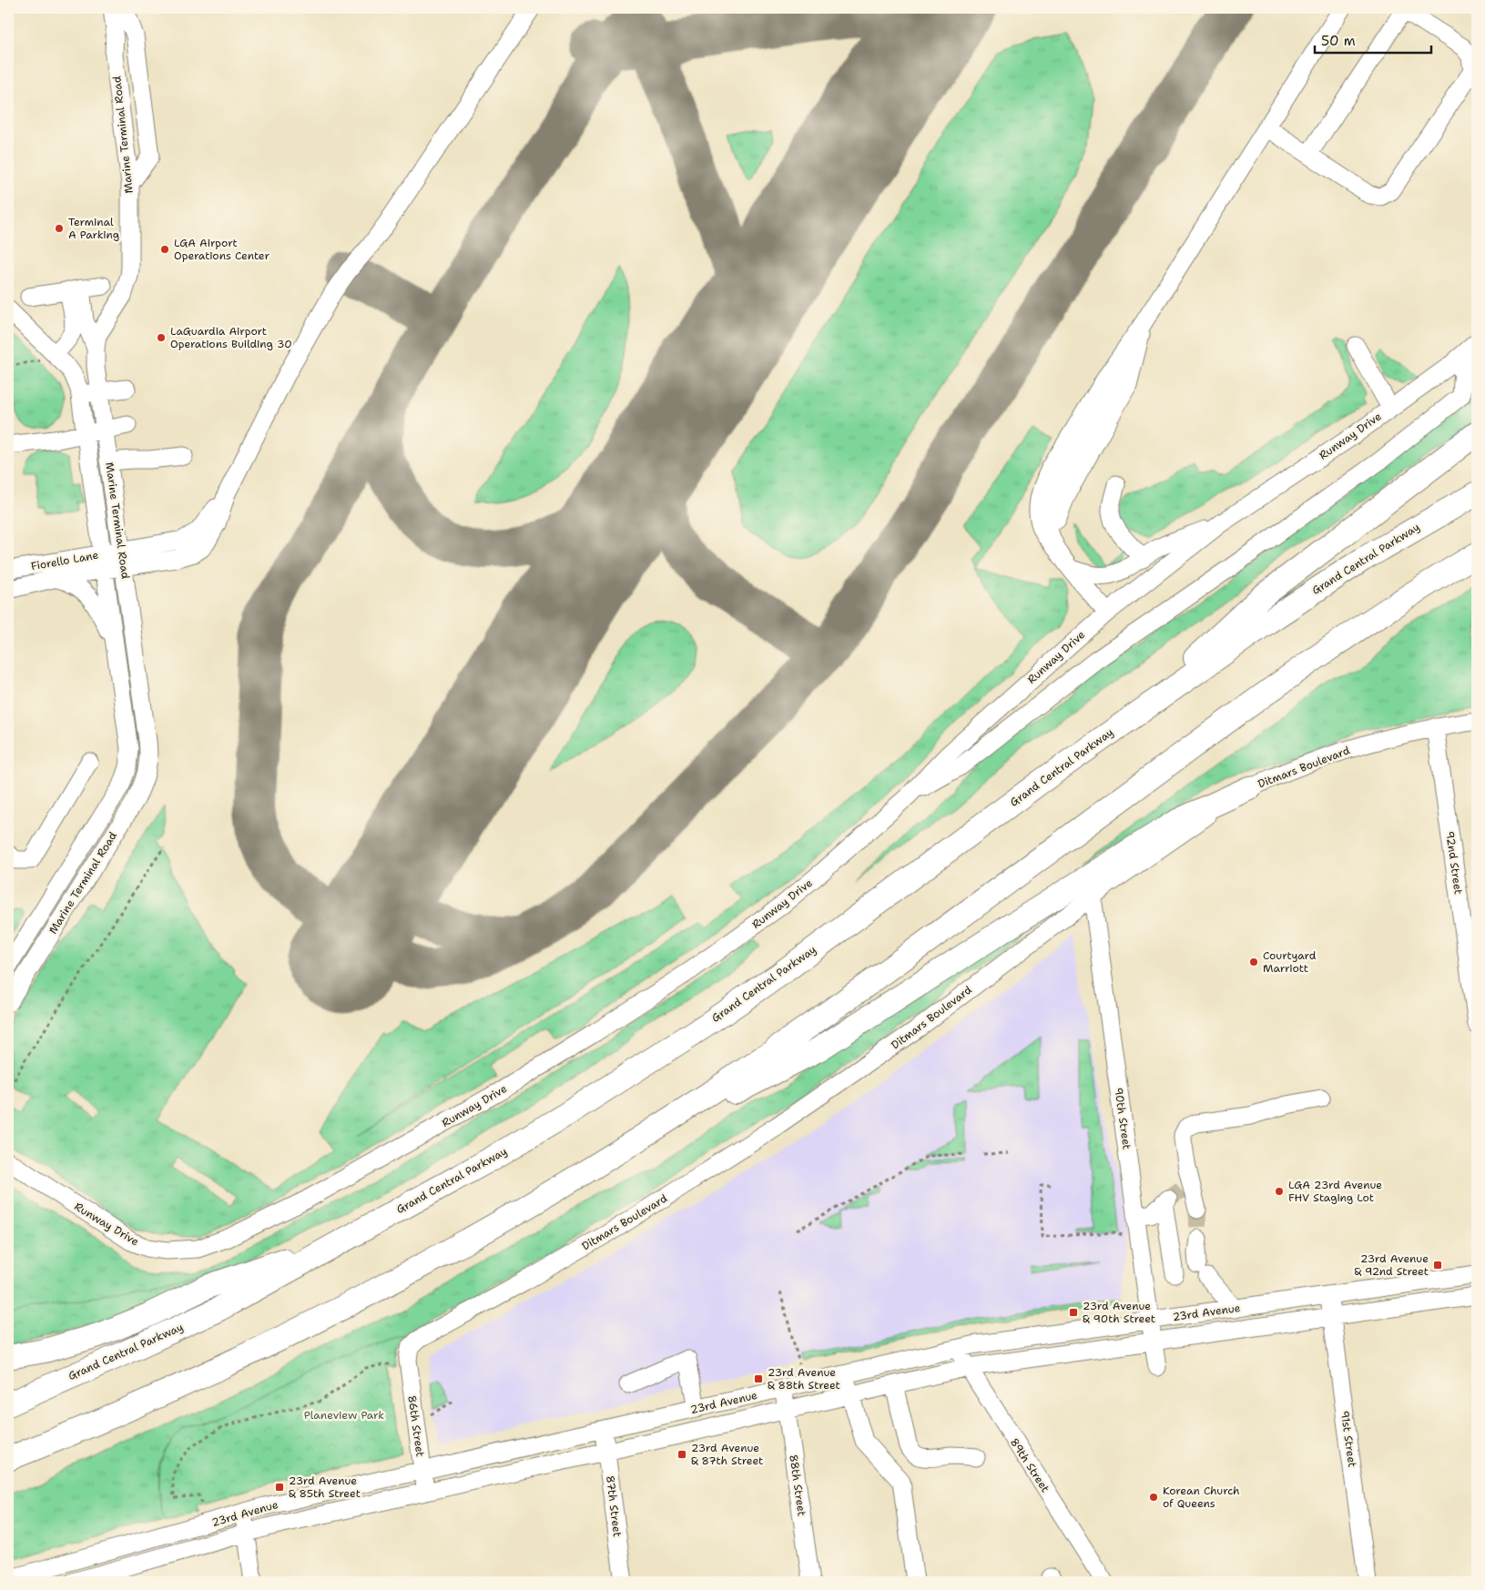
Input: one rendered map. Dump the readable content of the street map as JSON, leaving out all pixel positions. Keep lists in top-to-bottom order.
{
  "streets": {
    "highway": ["Grand Central Parkway"],
    "street": [
      "Marine Terminal Road",
      "Runway Drive",
      "Fiorello Lane",
      "Ditmars Boulevard",
      "92nd Street",
      "90th Street",
      "23rd Avenue",
      "86th Street",
      "91st Street",
      "89th Street",
      "88th Street",
      "87th Street"
    ]
  },
  "crossings": [
    ["Marine Terminal Road", "Fiorello Lane"],
    ["Ditmars Boulevard", "92nd Street"],
    ["Ditmars Boulevard", "90th Street"],
    ["Ditmars Boulevard", "86th Street"],
    ["90th Street", "23rd Avenue"],
    ["23rd Avenue", "86th Street"],
    ["23rd Avenue", "91st Street"],
    ["23rd Avenue", "89th Street"],
    ["23rd Avenue", "88th Street"],
    ["23rd Avenue", "87th Street"]
  ],
  "parks": ["Planeview Park"],
  "places": {
    "other": [
      "Terminal A Parking",
      "LGA Airport Operations Center",
      "LaGuardia Airport Operations Building 30",
      "Courtyard Marriott",
      "LGA 23rd Avenue FHV Staging Lot",
      "Korean Church of Queens"
    ],
    "transit": [
      "23rd Avenue & 92nd Street",
      "23rd Avenue & 90th Street",
      "23rd Avenue & 88th Street",
      "23rd Avenue & 87th Street",
      "23rd Avenue & 85th Street"
    ]
  },
  "scale_bar": "50 m"
}
